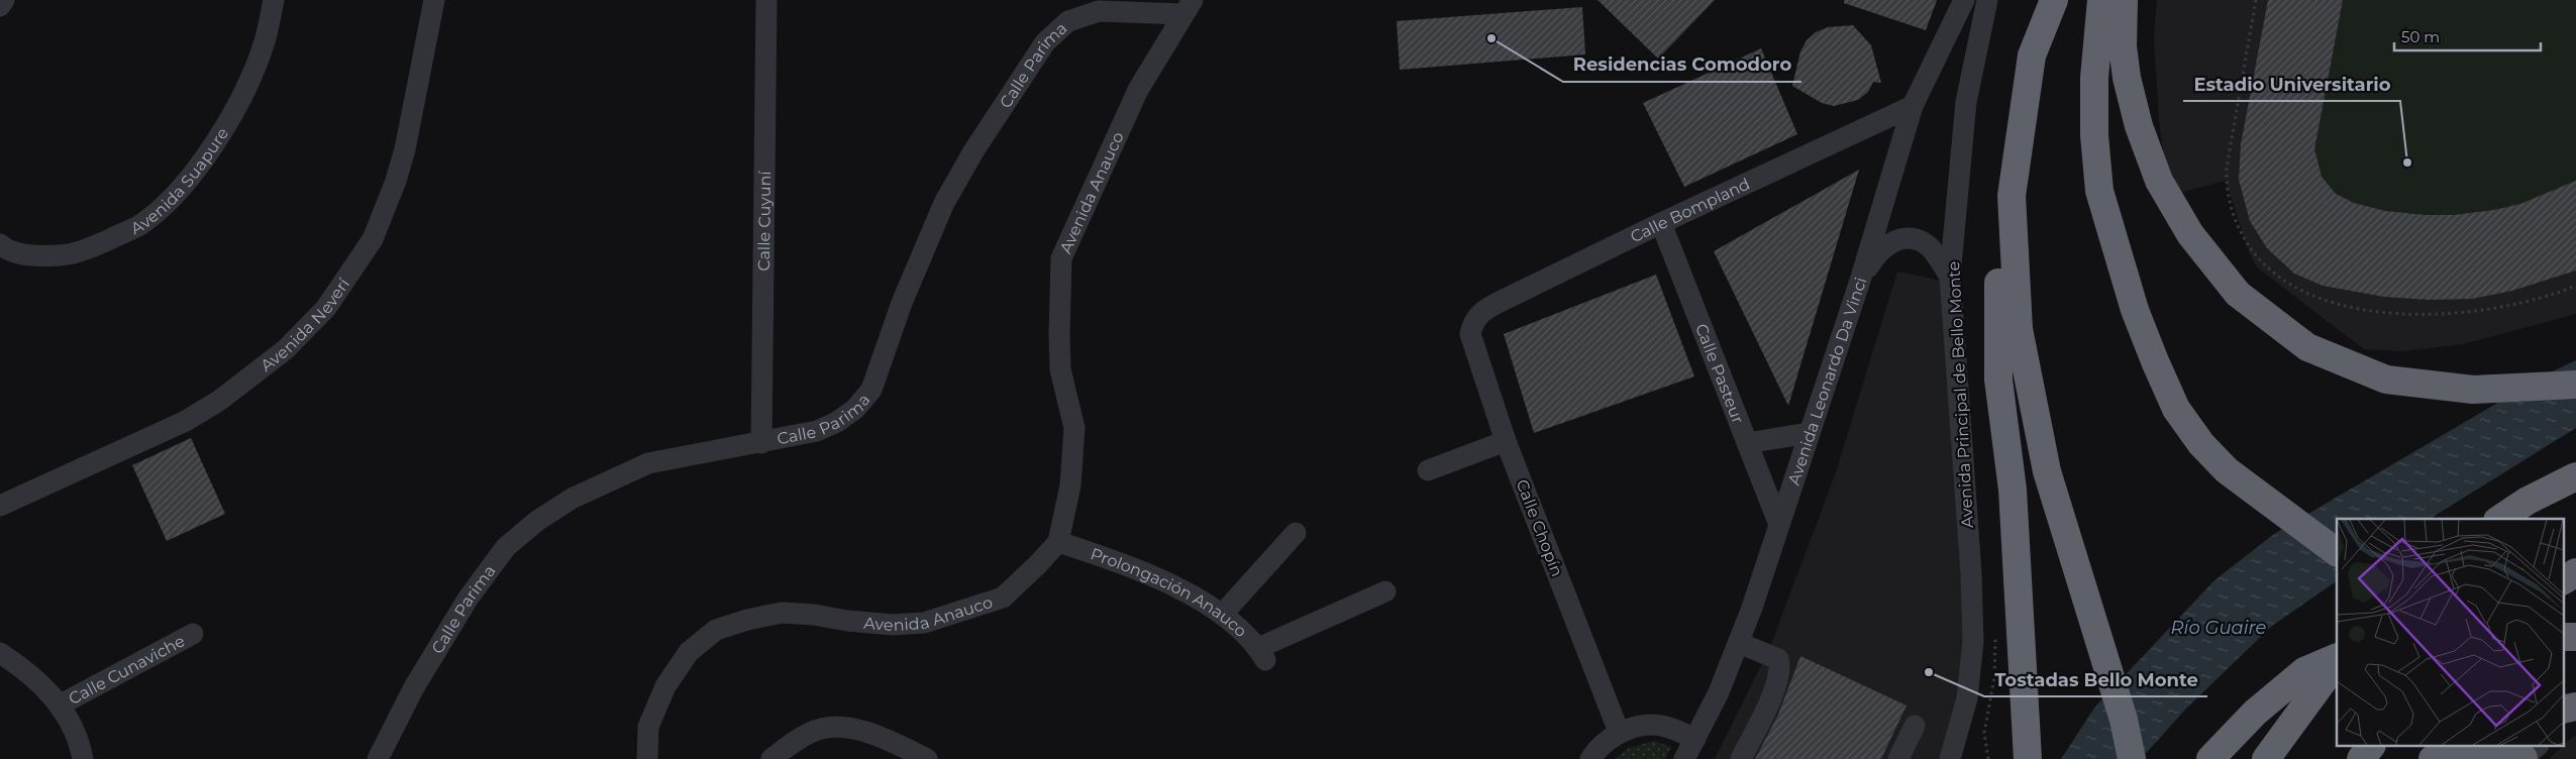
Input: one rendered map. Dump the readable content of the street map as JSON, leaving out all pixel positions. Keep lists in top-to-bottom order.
{
  "streets": {
    "street": [
      "Calle Parima",
      "Avenida Suapure",
      "Avenida Anauco",
      "Calle Bompland",
      "Calle Cuyuní",
      "Avenida Neverí",
      "Calle Pasteur",
      "Avenida Leonardo Da Vinci",
      "Avenida Principal de Bello Monte",
      "Calle Chopín",
      "Prolongación Anauco",
      "Calle Cunaviche"
    ]
  },
  "crossings": [
    ["Calle Parima", "Avenida Anauco"],
    ["Calle Parima", "Calle Cuyuní"],
    ["Avenida Anauco", "Prolongación Anauco"],
    ["Calle Bompland", "Calle Pasteur"],
    ["Calle Bompland", "Avenida Leonardo Da Vinci"],
    ["Calle Bompland", "Calle Chopín"],
    ["Calle Pasteur", "Avenida Leonardo Da Vinci"]
  ],
  "water": ["Río Guaire"],
  "places": ["Residencias Comodoro", "Estadio Universitario", "Tostadas Bello Monte"],
  "scale_bar": "50 m"
}
